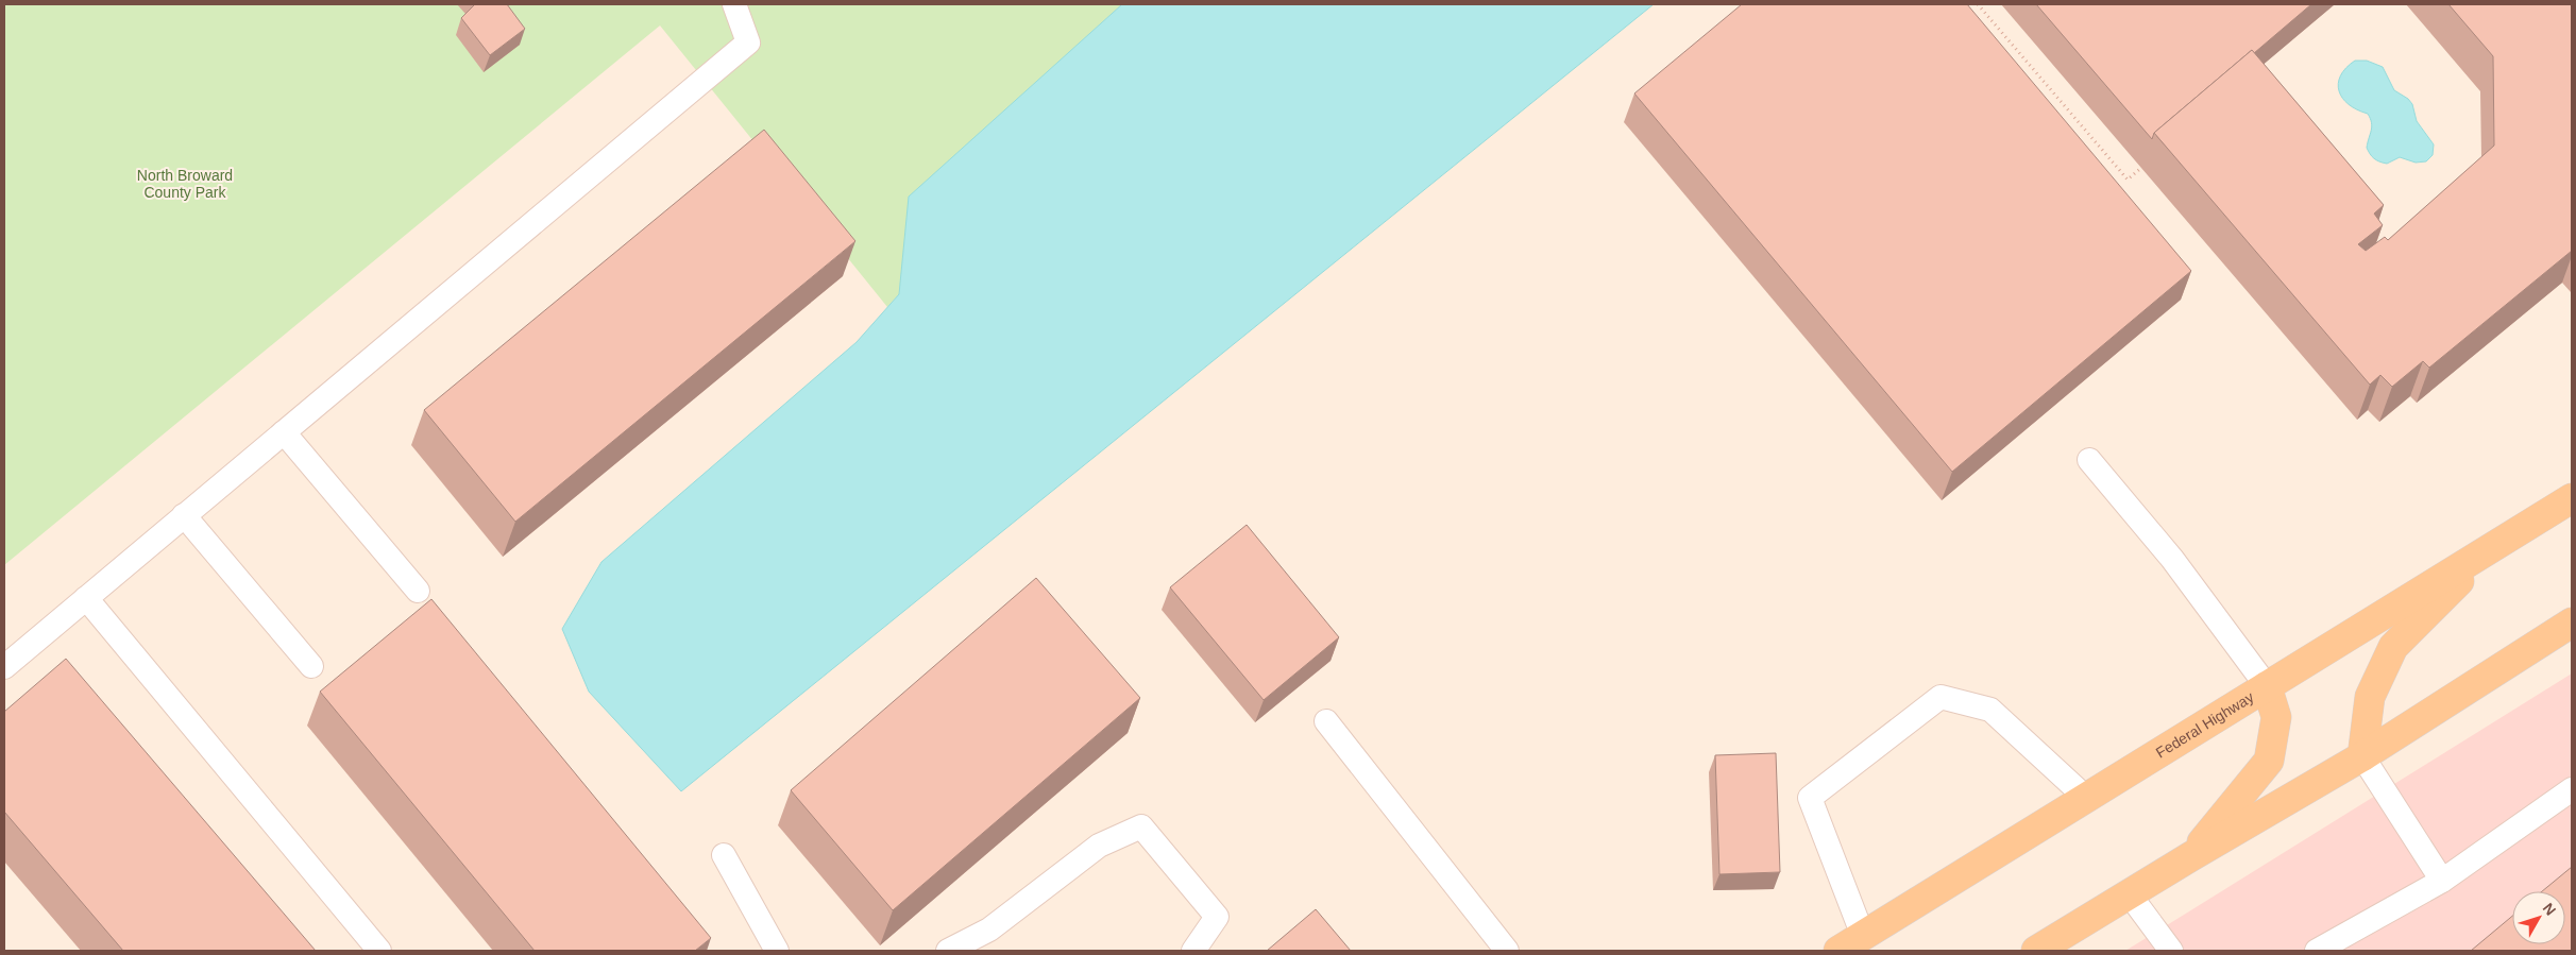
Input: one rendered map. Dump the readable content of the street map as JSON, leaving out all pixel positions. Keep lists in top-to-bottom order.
{
  "streets": {
    "main road": ["Federal Highway"]
  },
  "parks": ["North Broward County Park"],
  "north": "top right"
}
